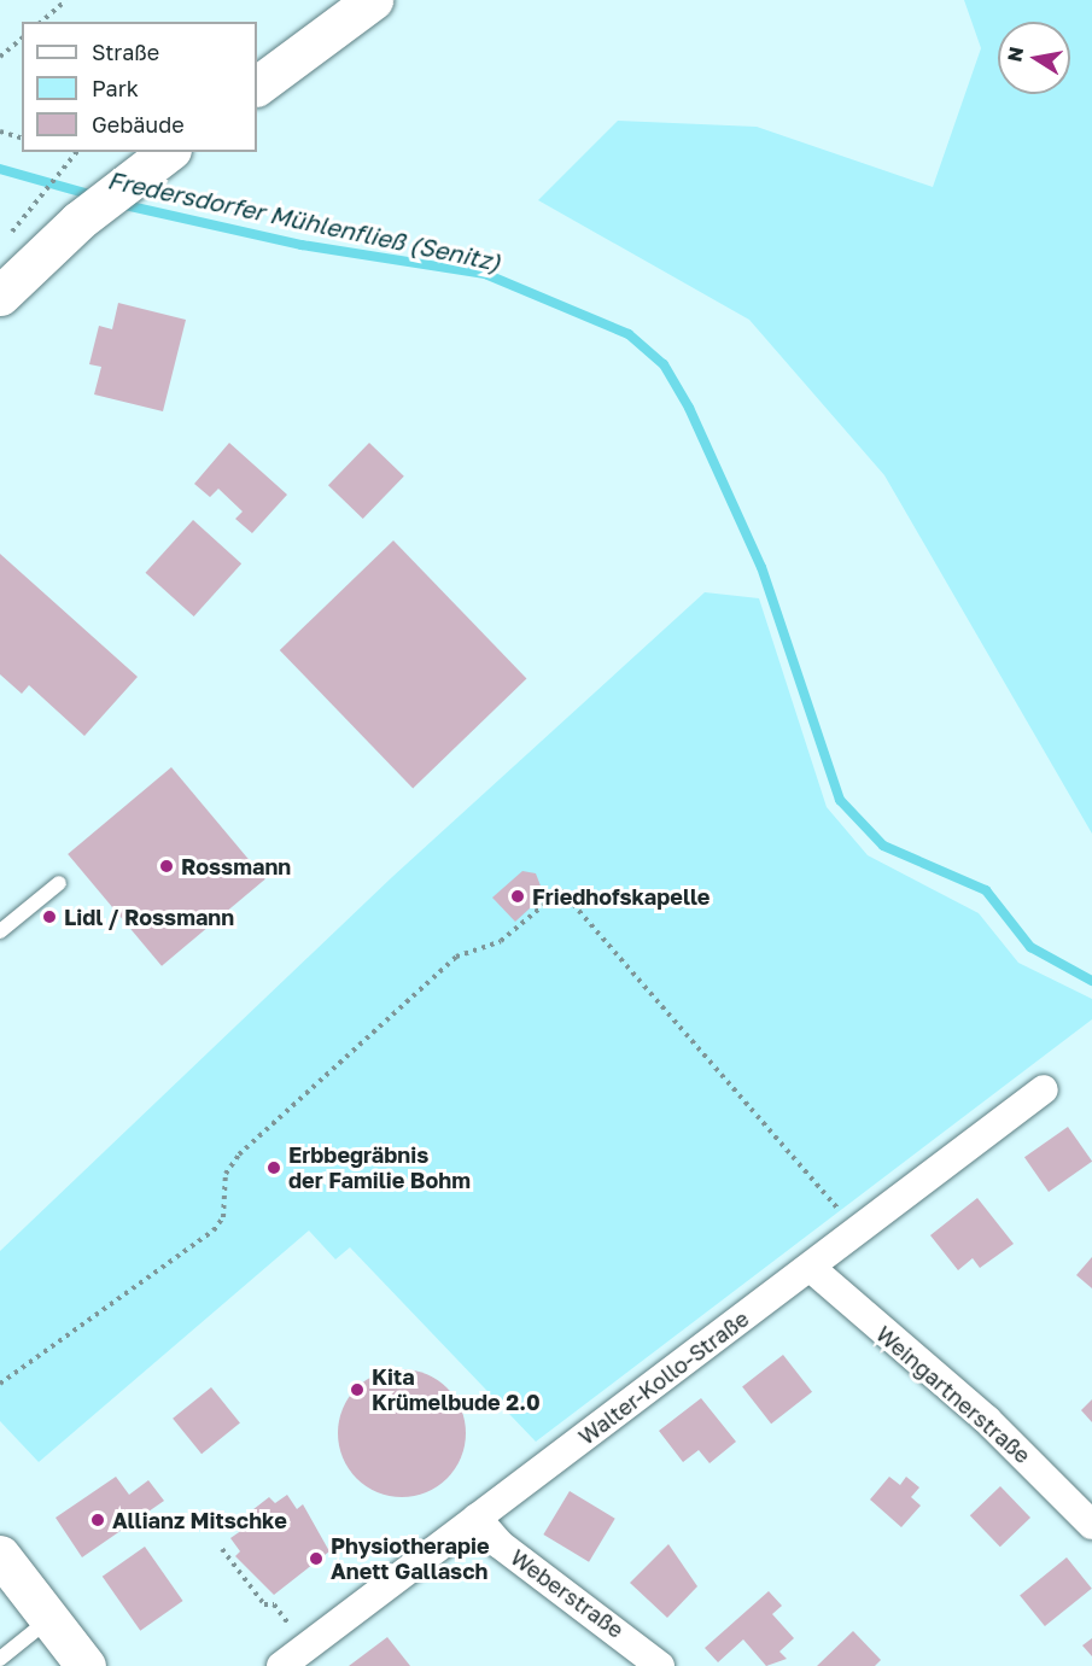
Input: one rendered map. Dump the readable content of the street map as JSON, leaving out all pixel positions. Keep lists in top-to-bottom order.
{
  "streets": {
    "street": ["Walter-Kollo-Straße", "Weingartnerstraße", "Weberstraße"]
  },
  "crossings": [
    ["Walter-Kollo-Straße", "Weingartnerstraße"],
    ["Walter-Kollo-Straße", "Weberstraße"]
  ],
  "water": ["Fredersdorfer Mühlenfließ (Senitz)"],
  "places": [
    "Rossmann",
    "Friedhofskapelle",
    "Lidl / Rossmann",
    "Erbbegräbnis der Familie Bohm",
    "Kita Krümelbude 2.0",
    "Allianz Mitschke",
    "Physiotherapie Anett Gallasch"
  ],
  "legend": ["Straße", "Park", "Gebäude"],
  "north": "left"
}
